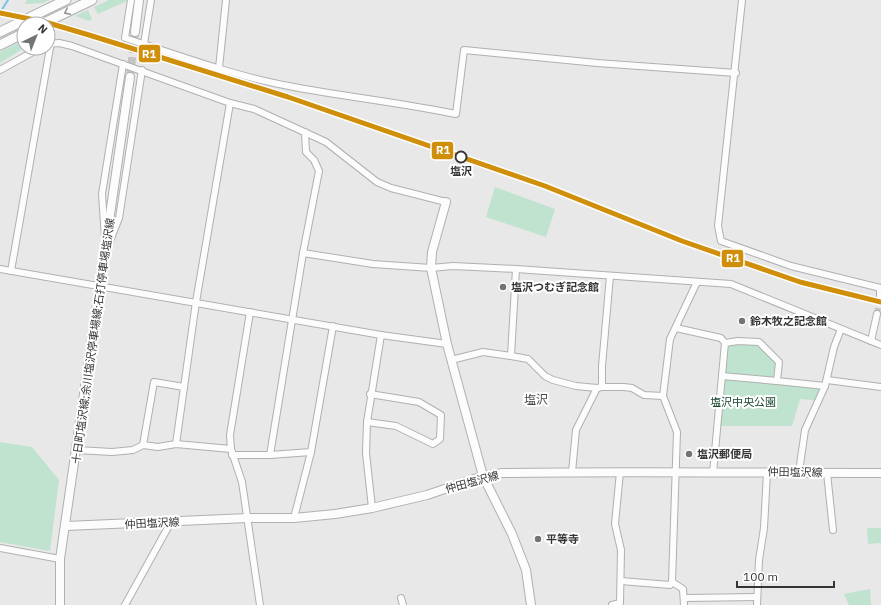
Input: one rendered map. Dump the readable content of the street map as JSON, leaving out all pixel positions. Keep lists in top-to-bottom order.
{
  "streets": {
    "main road": ["十日町塩沢線;余川塩沢停車場線;石打停車場塩沢線", "仲田塩沢線"]
  },
  "crossings": [
    ["十日町塩沢線;余川塩沢停車場線;石打停車場塩沢線", "仲田塩沢線"]
  ],
  "districts": ["塩沢"],
  "parks": ["塩沢中央公園"],
  "places": [
    "塩沢",
    "塩沢つむぎ記念館",
    "鈴木牧之記念館",
    "塩沢郵便局",
    "平等寺"
  ],
  "lines": ["transit line R1"],
  "scale_bar": "100 m",
  "north": "top right"
}
